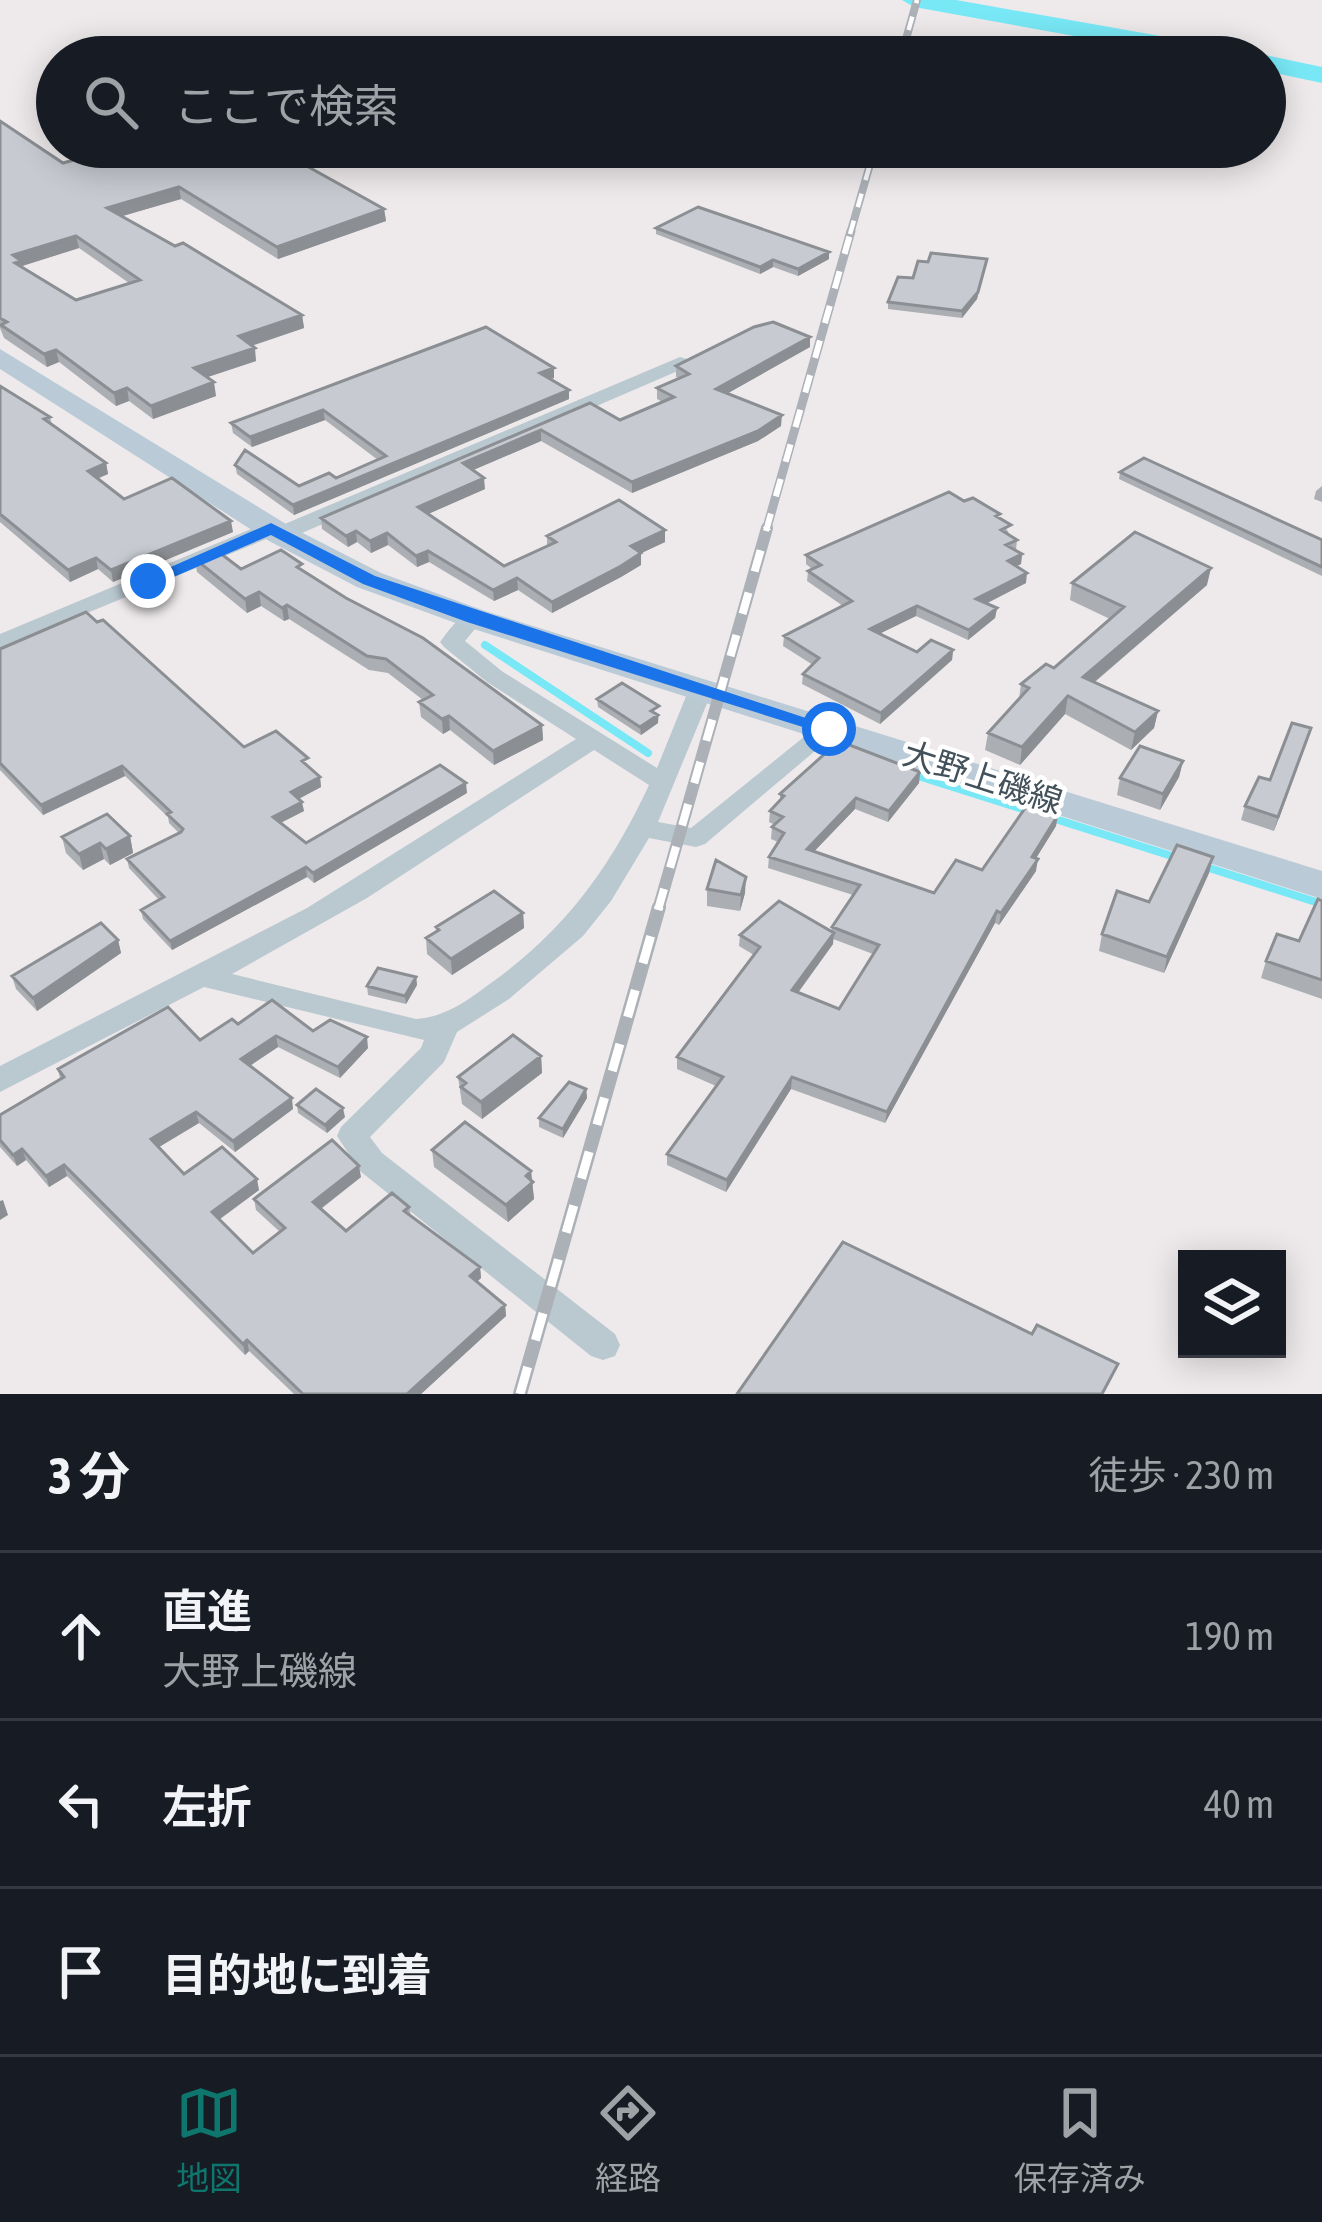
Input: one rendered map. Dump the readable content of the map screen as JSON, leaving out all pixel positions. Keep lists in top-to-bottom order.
{
  "streets": {
    "main road": ["大野上磯線"]
  },
  "page": {
    "search": "ここで検索",
    "heading": ["3 分", "徒歩 · 230 m"],
    "list": [
      ["直進", "大野上磯線", "190 m"],
      ["左折", "40 m"],
      "目的地に到着"
    ],
    "nav": ["地図", "経路", "保存済み"]
  }
}
